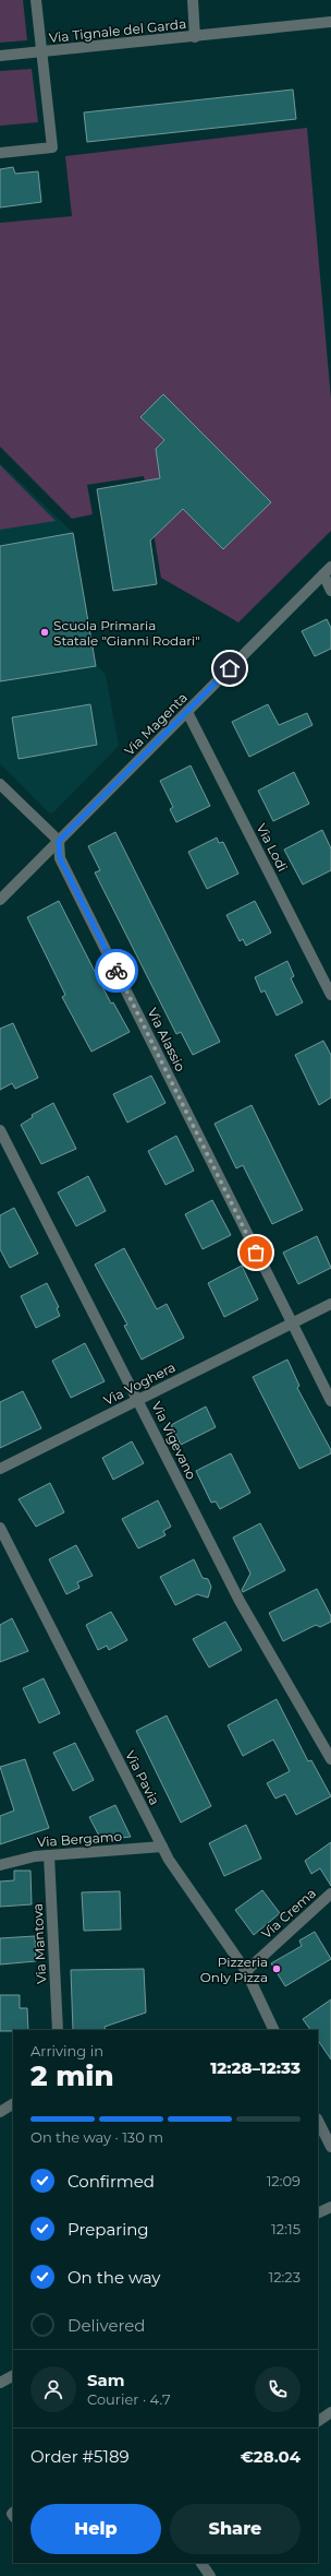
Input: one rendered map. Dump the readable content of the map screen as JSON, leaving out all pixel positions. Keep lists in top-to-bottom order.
{
  "streets": {
    "street": [
      "Via Tignale del Garda",
      "Via Magenta",
      "Via Lodi",
      "Via Alassio",
      "Via Voghera",
      "Via Vigevano",
      "Via Pavia",
      "Via Bergamo",
      "Via Crema",
      "Via Mantova"
    ]
  },
  "crossings": [
    ["Via Magenta", "Via Lodi"],
    ["Via Magenta", "Via Alassio"],
    ["Via Alassio", "Via Voghera"],
    ["Via Voghera", "Via Vigevano"],
    ["Via Pavia", "Via Bergamo"],
    ["Via Pavia", "Via Crema"],
    ["Via Bergamo", "Via Mantova"]
  ],
  "places": ["Scuola Primaria Statale \"Gianni Rodari\"", "Pizzeria Only Pizza"],
  "page": {
    "heading": ["2 min", "Arriving in", "12:28–12:33"],
    "panel": [
      "Sam",
      "Courier · 4.7",
      "Order #5189",
      "€28.04"
    ],
    "bar": "On the way · 130 m",
    "list": [
      ["Confirmed", "12:09"],
      ["Preparing", "12:15"],
      ["On the way", "12:23"],
      "Delivered"
    ],
    "buttons": ["Help", "Share"]
  }
}
